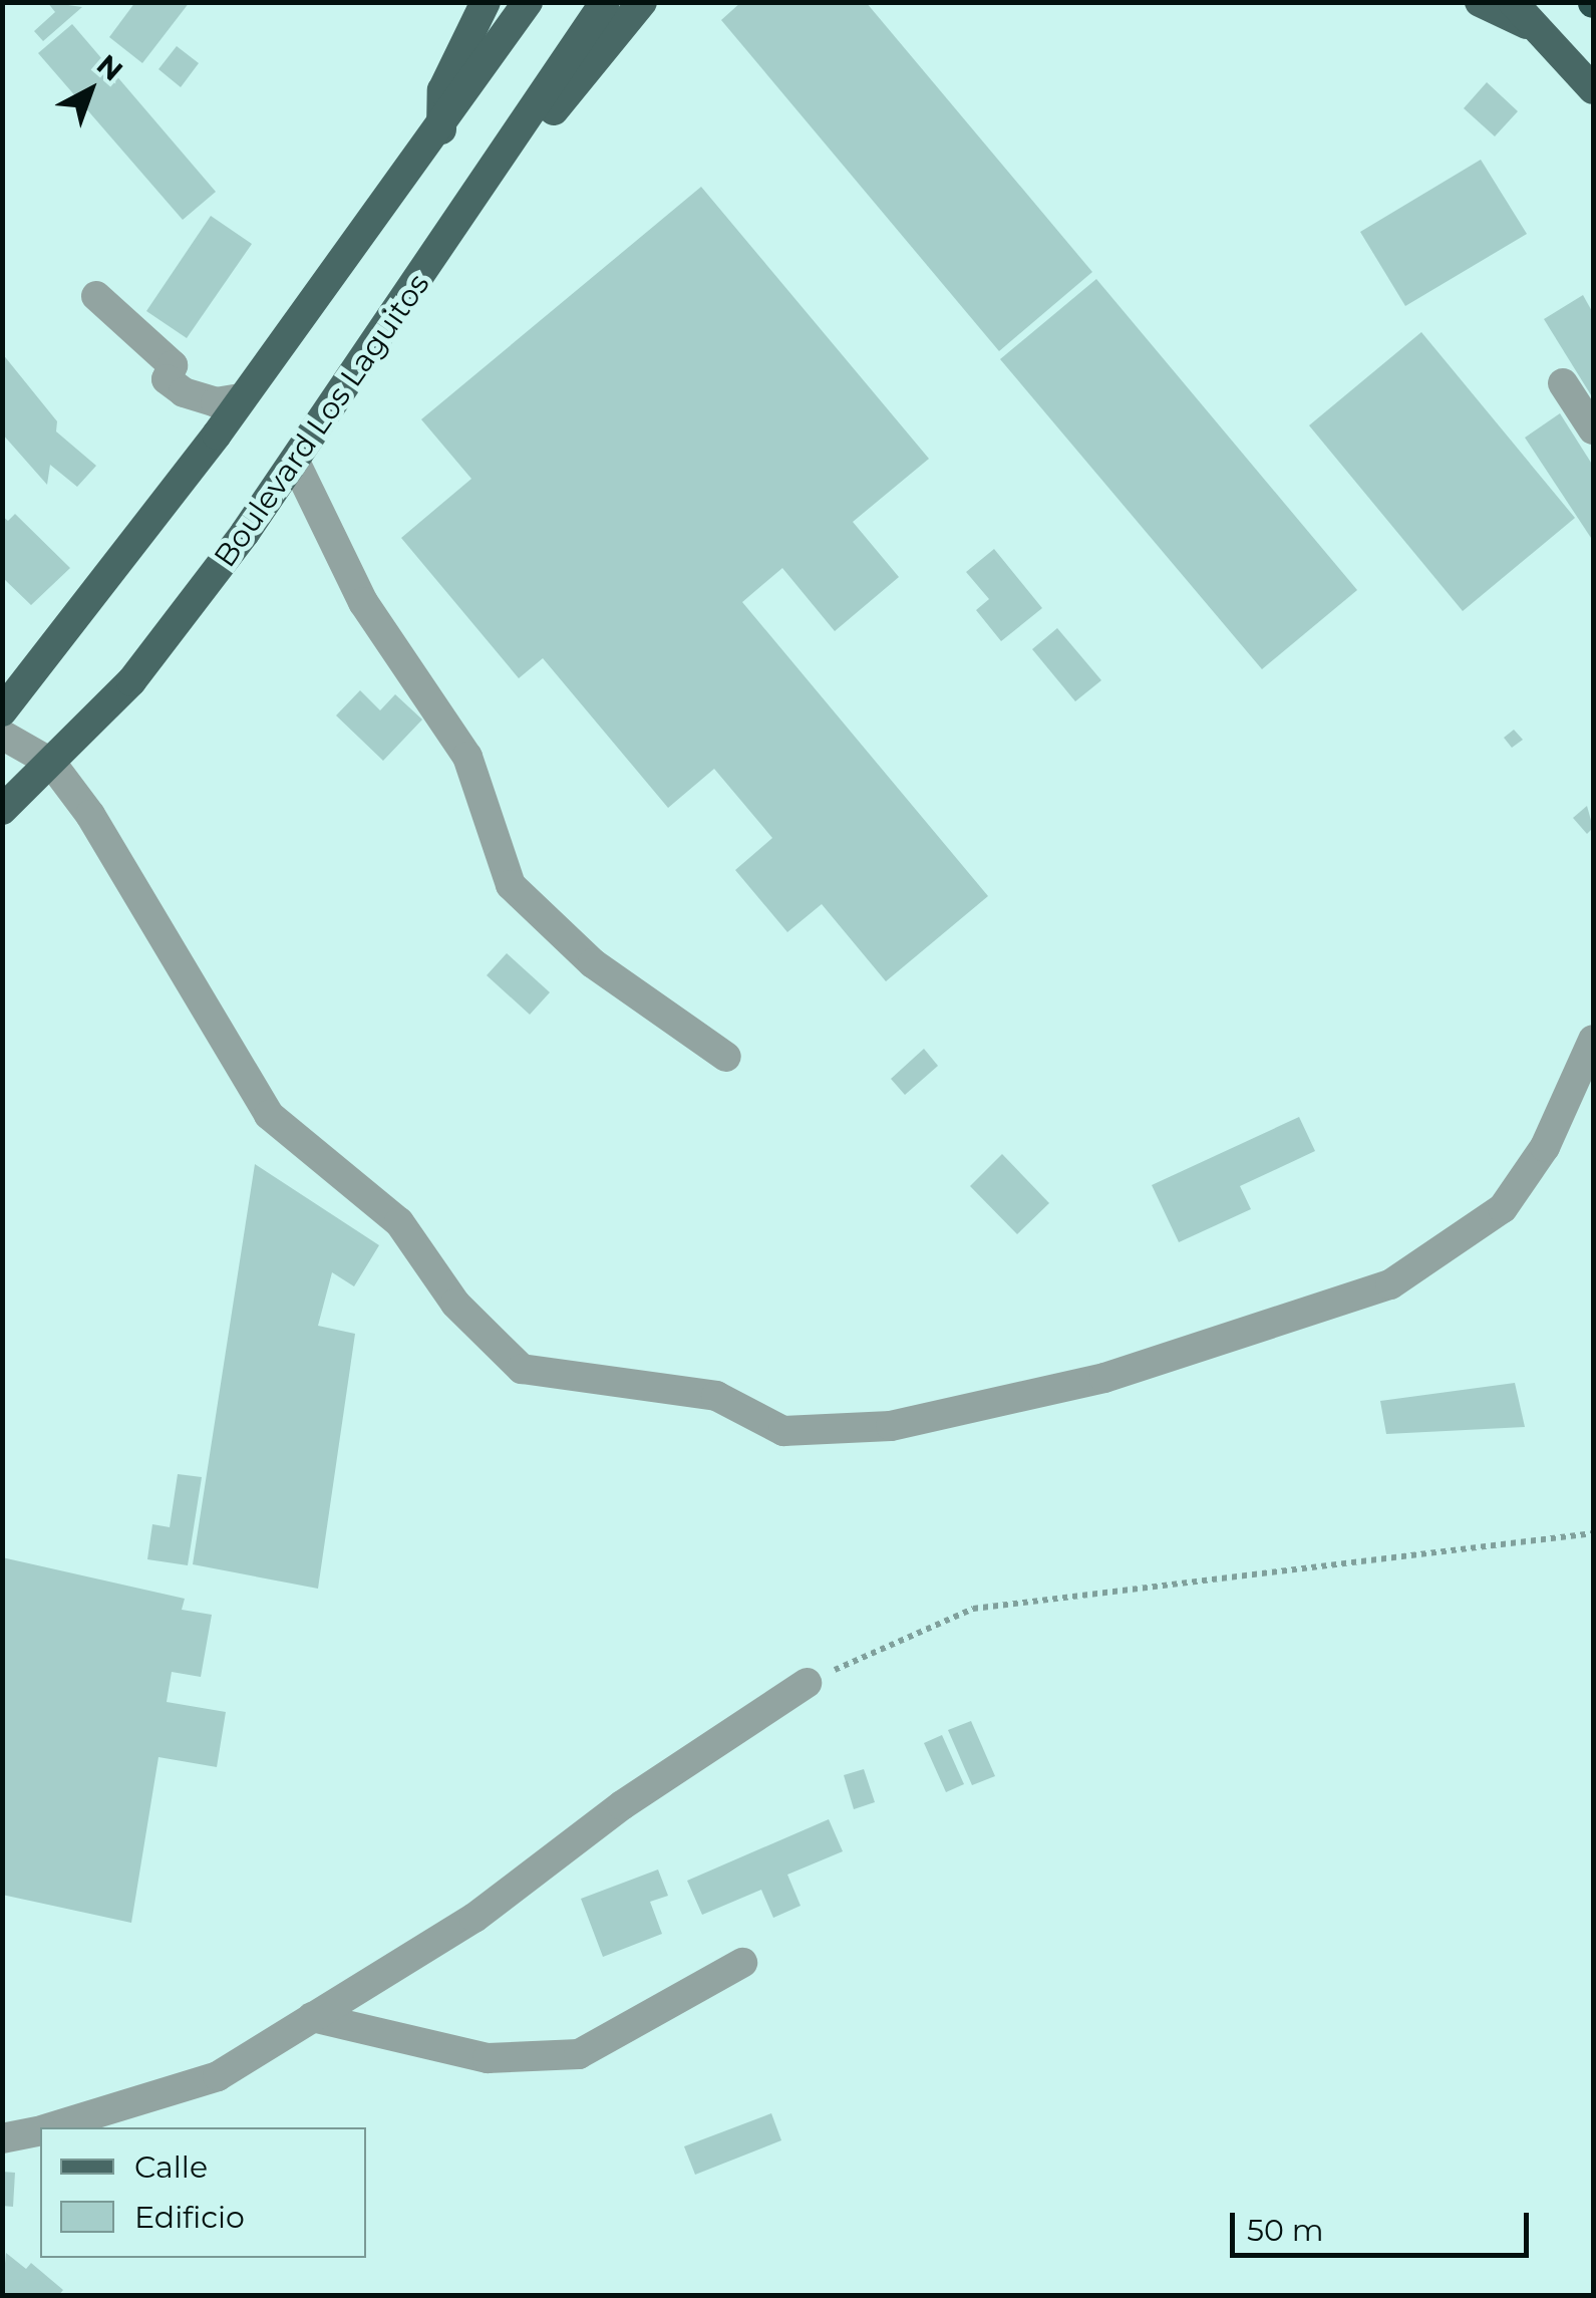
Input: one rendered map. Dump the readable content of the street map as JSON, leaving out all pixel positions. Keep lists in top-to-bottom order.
{
  "streets": {
    "main road": ["Boulevard Los Laguitos"]
  },
  "legend": ["Calle", "Edificio"],
  "scale_bar": "50 m",
  "north": "top right"
}
